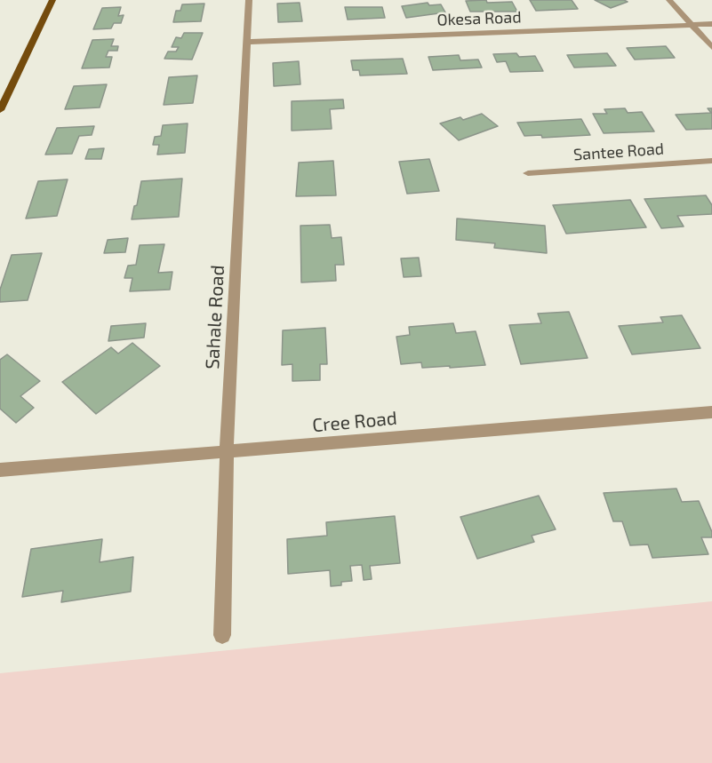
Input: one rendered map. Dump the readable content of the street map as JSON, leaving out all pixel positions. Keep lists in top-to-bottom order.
{
  "streets": {
    "street": [
      "Okesa Road",
      "Santee Road",
      "Sahale Road",
      "Cree Road"
    ]
  },
  "crossings": [
    ["Okesa Road", "Sahale Road"],
    ["Sahale Road", "Cree Road"]
  ]
}
